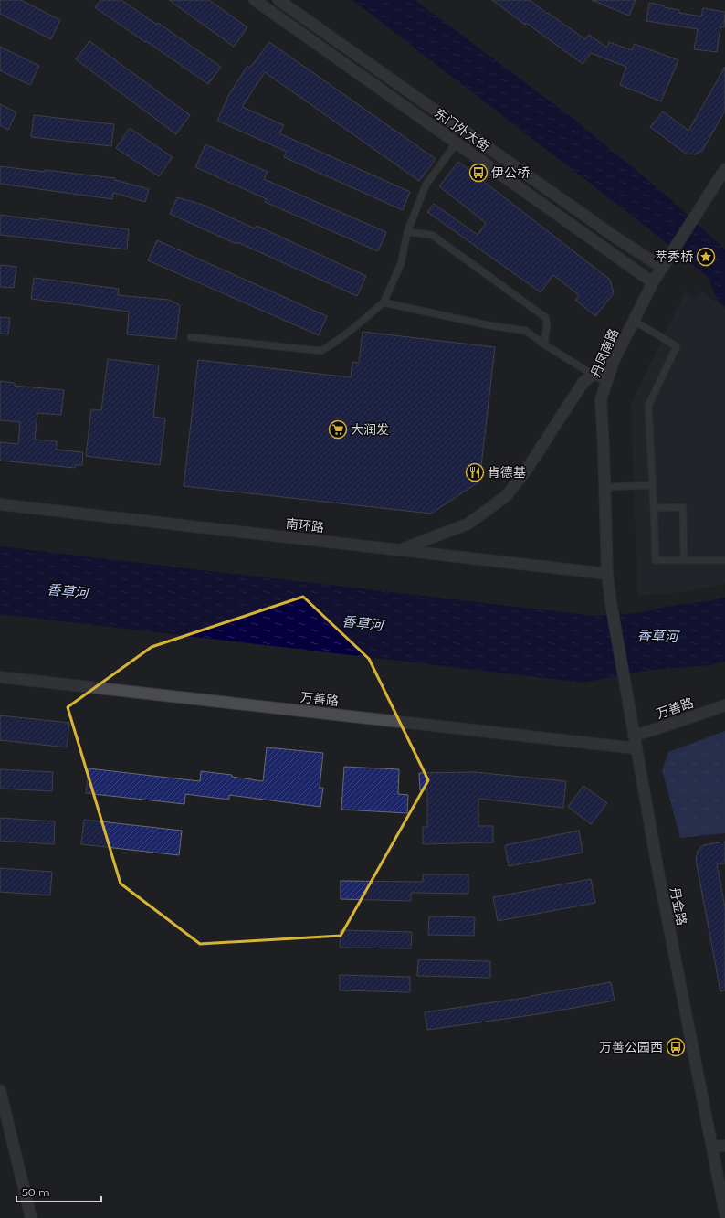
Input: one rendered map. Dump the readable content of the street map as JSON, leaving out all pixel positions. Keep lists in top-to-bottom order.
{
  "streets": {
    "main road": [
      "东门外大街",
      "丹凤南路",
      "南环路",
      "万善路",
      "丹金路"
    ]
  },
  "crossings": [
    ["东门外大街", "丹凤南路"],
    ["丹凤南路", "南环路"],
    ["丹凤南路", "丹金路"],
    ["万善路", "丹金路"]
  ],
  "water": ["香草河"],
  "places": {
    "bus stop": ["伊公桥", "万善公园西"],
    "place": ["萃秀桥"],
    "supermarket": ["大润发"],
    "restaurant": ["肯德基"]
  },
  "scale_bar": "50 m"
}
